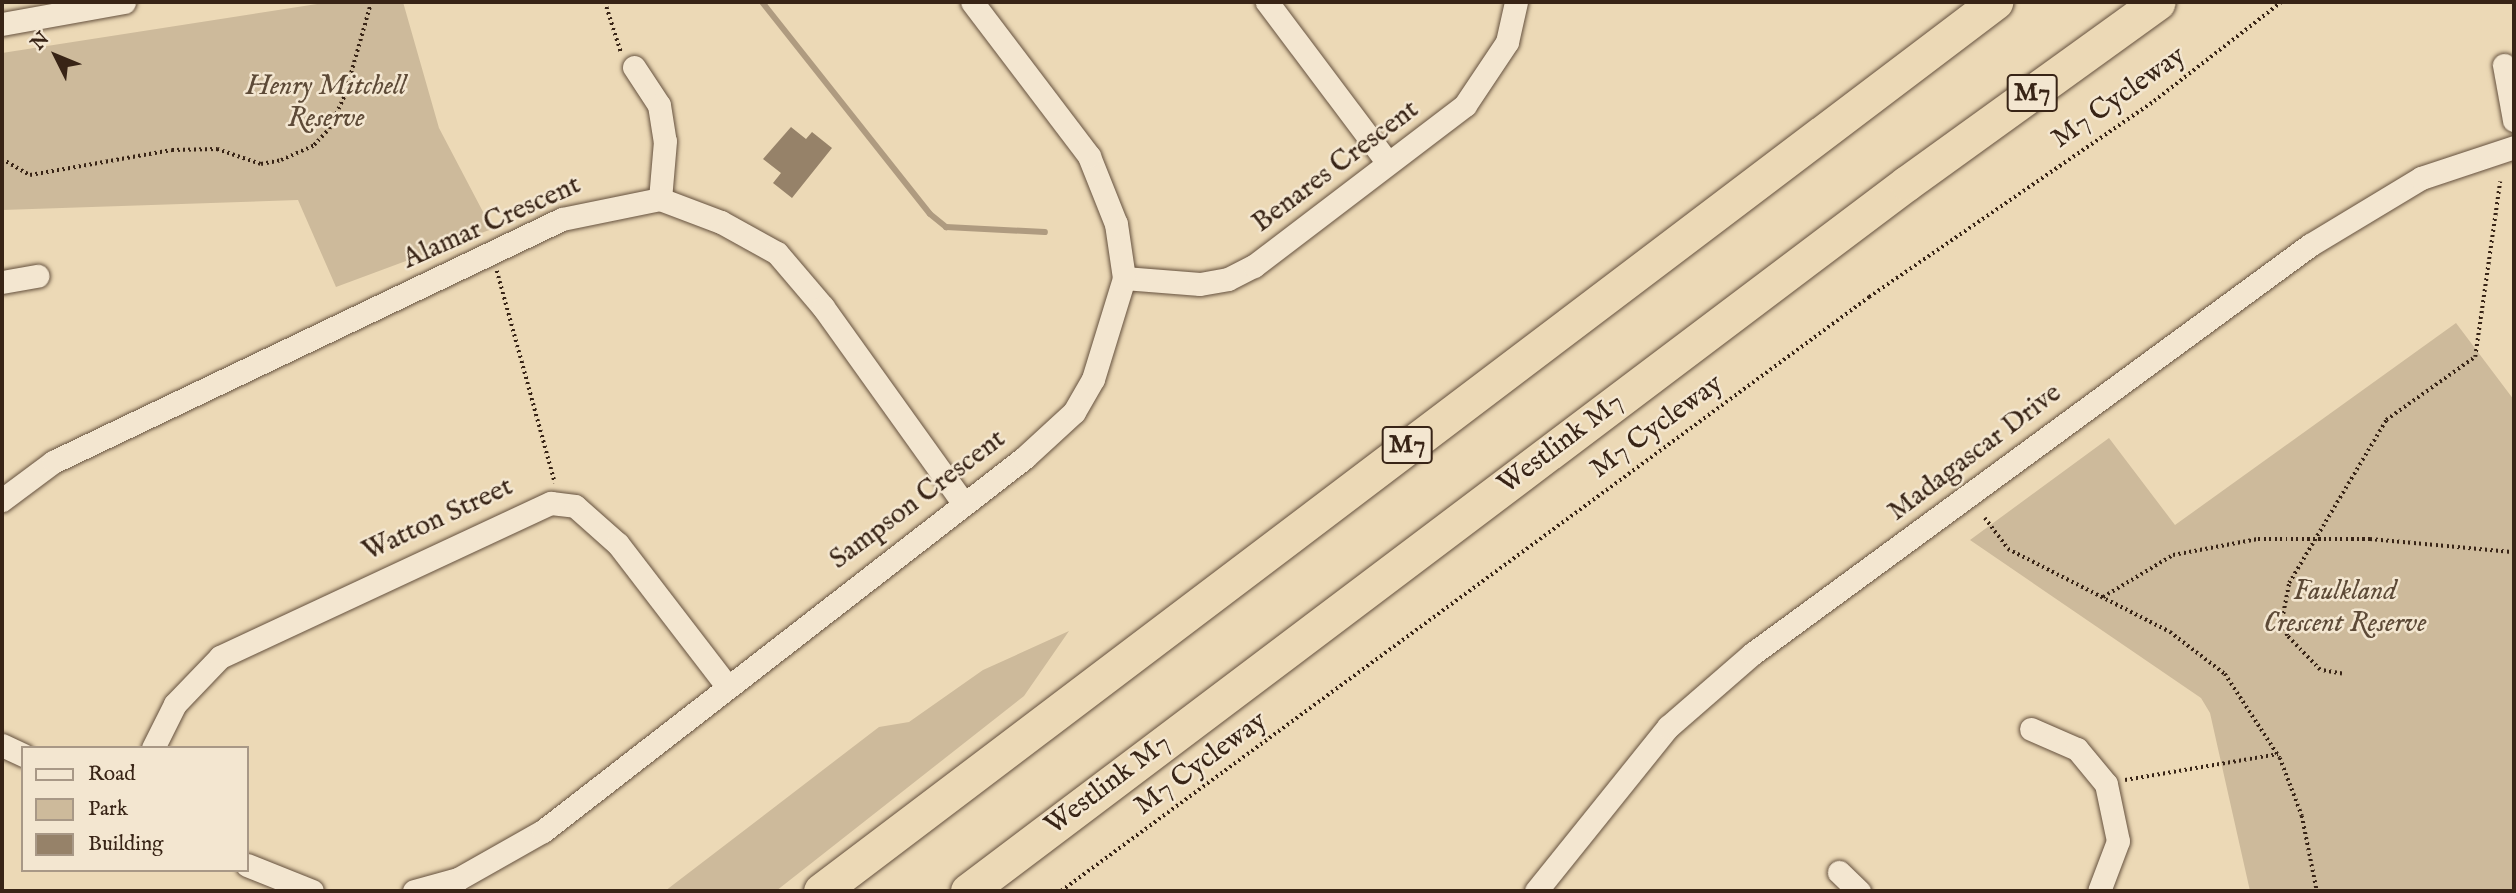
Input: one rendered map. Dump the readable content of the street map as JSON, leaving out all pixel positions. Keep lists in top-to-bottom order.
{
  "streets": {
    "highway": ["M7", "Westlink M7"],
    "street": [
      "Benares Crescent",
      "Alamar Crescent",
      "Madagascar Drive",
      "Sampson Crescent",
      "Watton Street"
    ],
    "path": ["M7 Cycleway"]
  },
  "crossings": [
    ["Benares Crescent", "Sampson Crescent"]
  ],
  "parks": ["Henry Mitchell Reserve", "Faulkland Crescent Reserve"],
  "legend": ["Road", "Park", "Building"],
  "north": "top left"
}
